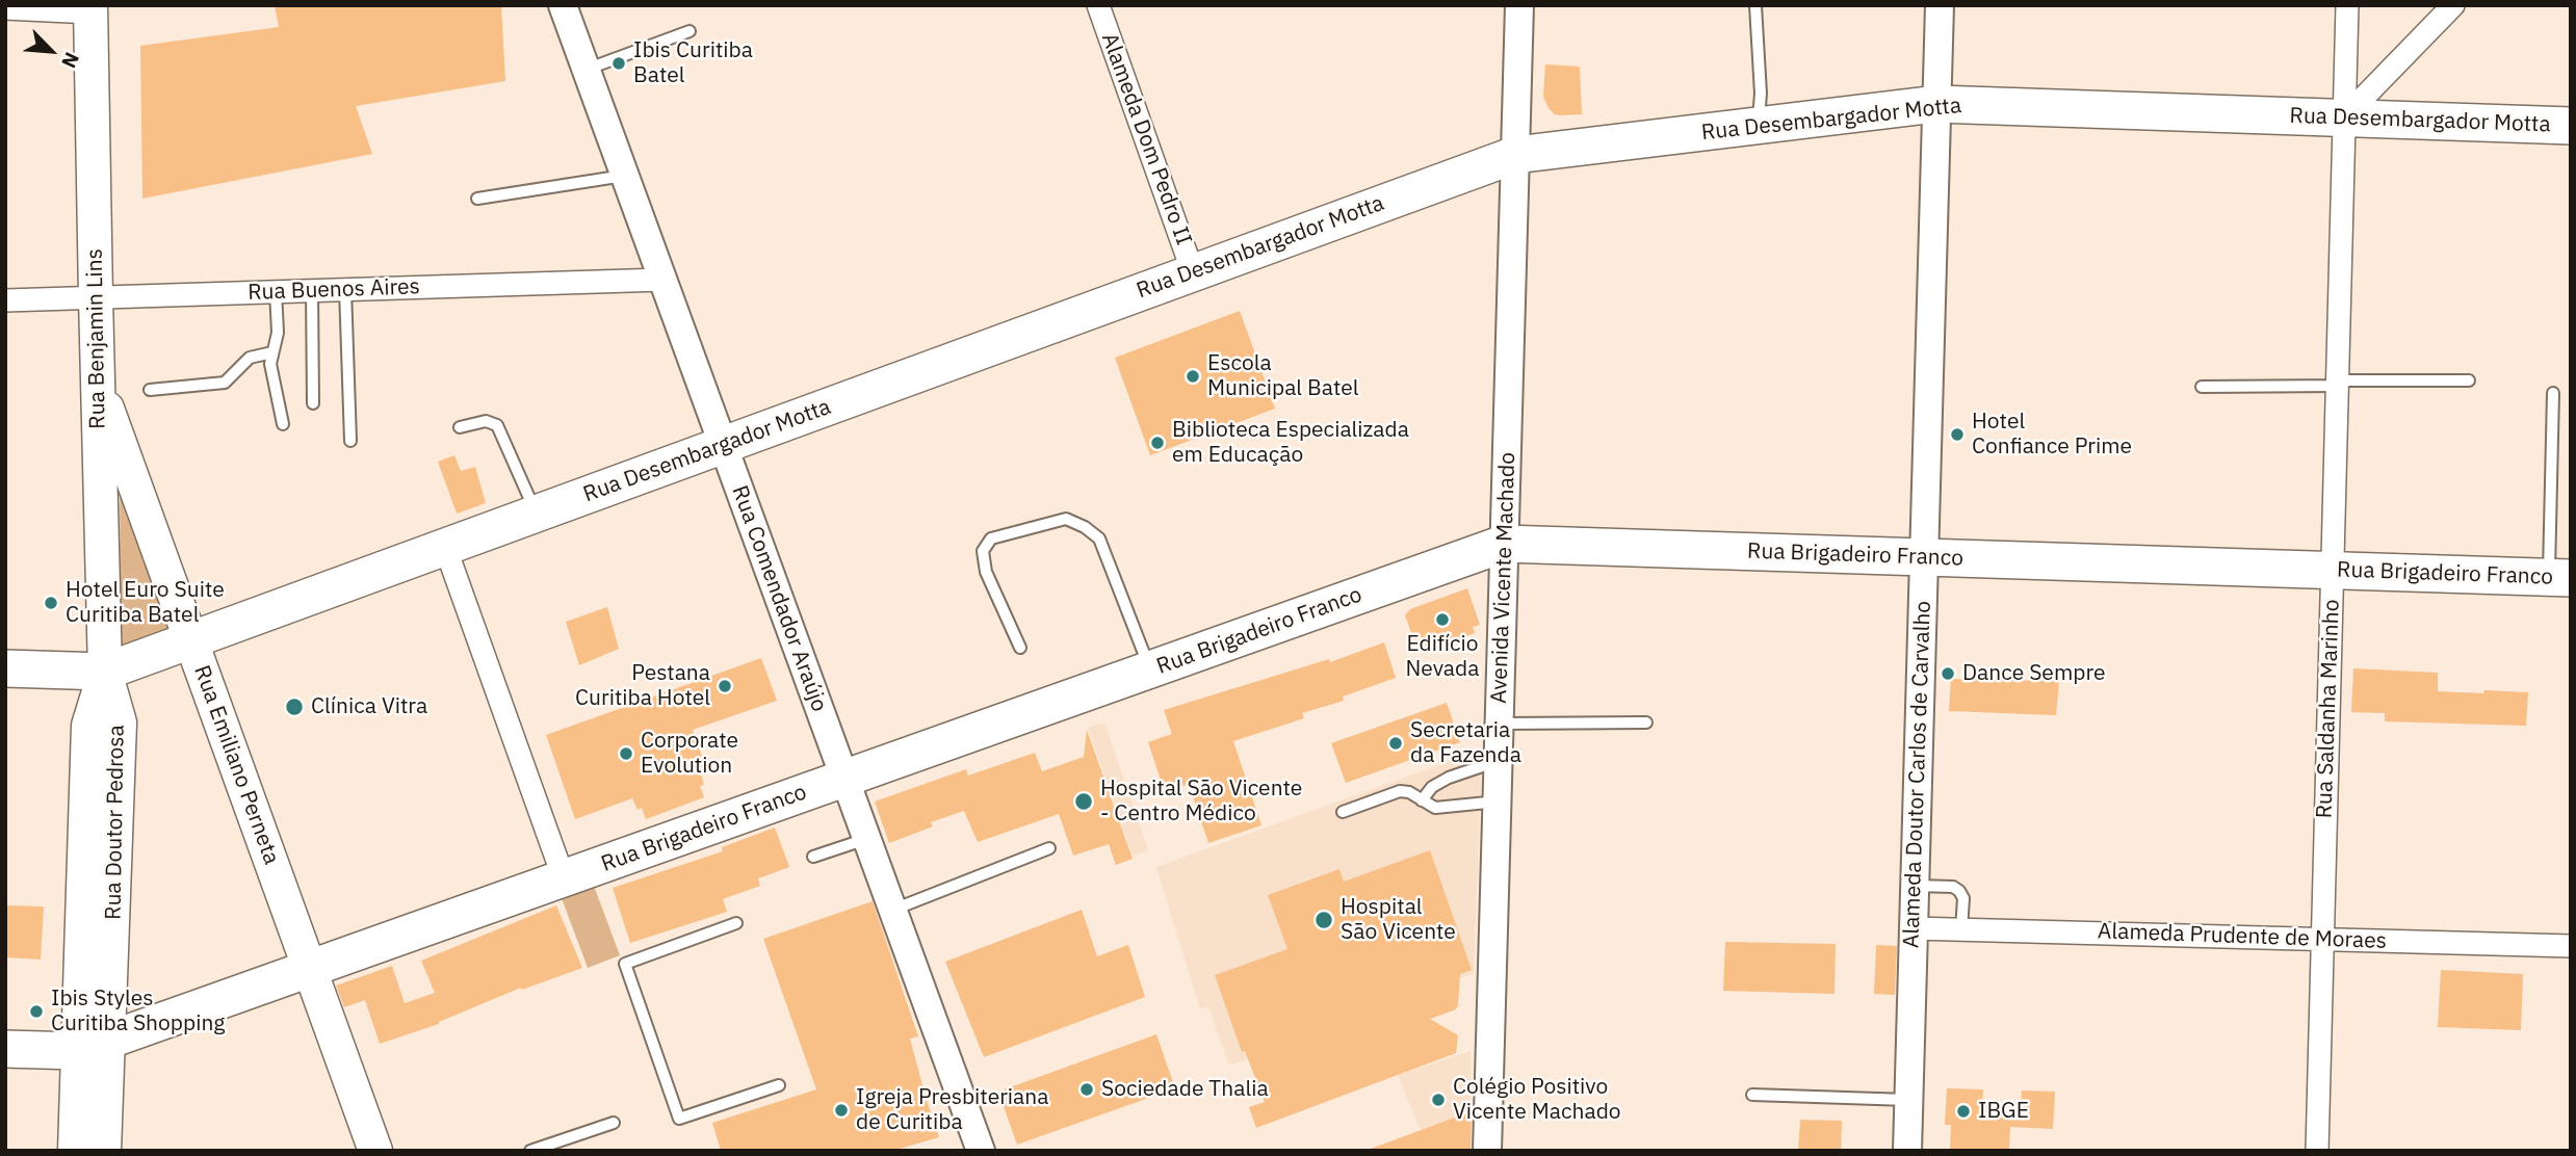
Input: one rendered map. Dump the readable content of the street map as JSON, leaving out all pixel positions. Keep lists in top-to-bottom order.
{
  "streets": {
    "main road": [
      "Rua Desembargador Motta",
      "Rua Benjamin Lins",
      "Rua Brigadeiro Franco",
      "Rua Emiliano Perneta",
      "Rua Doutor Pedrosa"
    ],
    "street": [
      "Alameda Dom Pedro II",
      "Rua Buenos Aires",
      "Avenida Vicente Machado",
      "Rua Comendador Araújo",
      "Rua Saldanha Marinho",
      "Alameda Doutor Carlos de Carvalho",
      "Alameda Prudente de Moraes"
    ]
  },
  "crossings": [
    ["Rua Desembargador Motta", "Alameda Dom Pedro II"],
    ["Rua Desembargador Motta", "Rua Benjamin Lins"],
    ["Rua Desembargador Motta", "Avenida Vicente Machado"],
    ["Rua Desembargador Motta", "Rua Comendador Araújo"],
    ["Rua Desembargador Motta", "Rua Saldanha Marinho"],
    ["Rua Desembargador Motta", "Rua Emiliano Perneta"],
    ["Rua Desembargador Motta", "Alameda Doutor Carlos de Carvalho"],
    ["Rua Desembargador Motta", "Rua Doutor Pedrosa"],
    ["Rua Buenos Aires", "Rua Benjamin Lins"],
    ["Rua Buenos Aires", "Rua Comendador Araújo"],
    ["Rua Benjamin Lins", "Rua Emiliano Perneta"],
    ["Rua Benjamin Lins", "Rua Doutor Pedrosa"],
    ["Rua Brigadeiro Franco", "Avenida Vicente Machado"],
    ["Rua Brigadeiro Franco", "Rua Comendador Araújo"],
    ["Rua Brigadeiro Franco", "Rua Saldanha Marinho"],
    ["Rua Brigadeiro Franco", "Rua Emiliano Perneta"],
    ["Rua Brigadeiro Franco", "Alameda Doutor Carlos de Carvalho"],
    ["Rua Brigadeiro Franco", "Rua Doutor Pedrosa"],
    ["Rua Saldanha Marinho", "Alameda Prudente de Moraes"],
    ["Alameda Doutor Carlos de Carvalho", "Alameda Prudente de Moraes"]
  ],
  "places": [
    "Ibis Curitiba Batel",
    "Escola Municipal Batel",
    "Hotel Confiance Prime",
    "Biblioteca Especializada em Educação",
    "Hotel Euro Suite Curitiba Batel",
    "Edifício Nevada",
    "Dance Sempre",
    "Pestana Curitiba Hotel",
    "Clínica Vitra",
    "Secretaria da Fazenda",
    "Corporate Evolution",
    "Hospital São Vicente - Centro Médico",
    "Hospital São Vicente",
    "Ibis Styles Curitiba Shopping",
    "Sociedade Thalia",
    "Colégio Positivo Vicente Machado",
    "Igreja Presbiteriana de Curitiba",
    "IBGE"
  ],
  "north": "bottom right"
}
